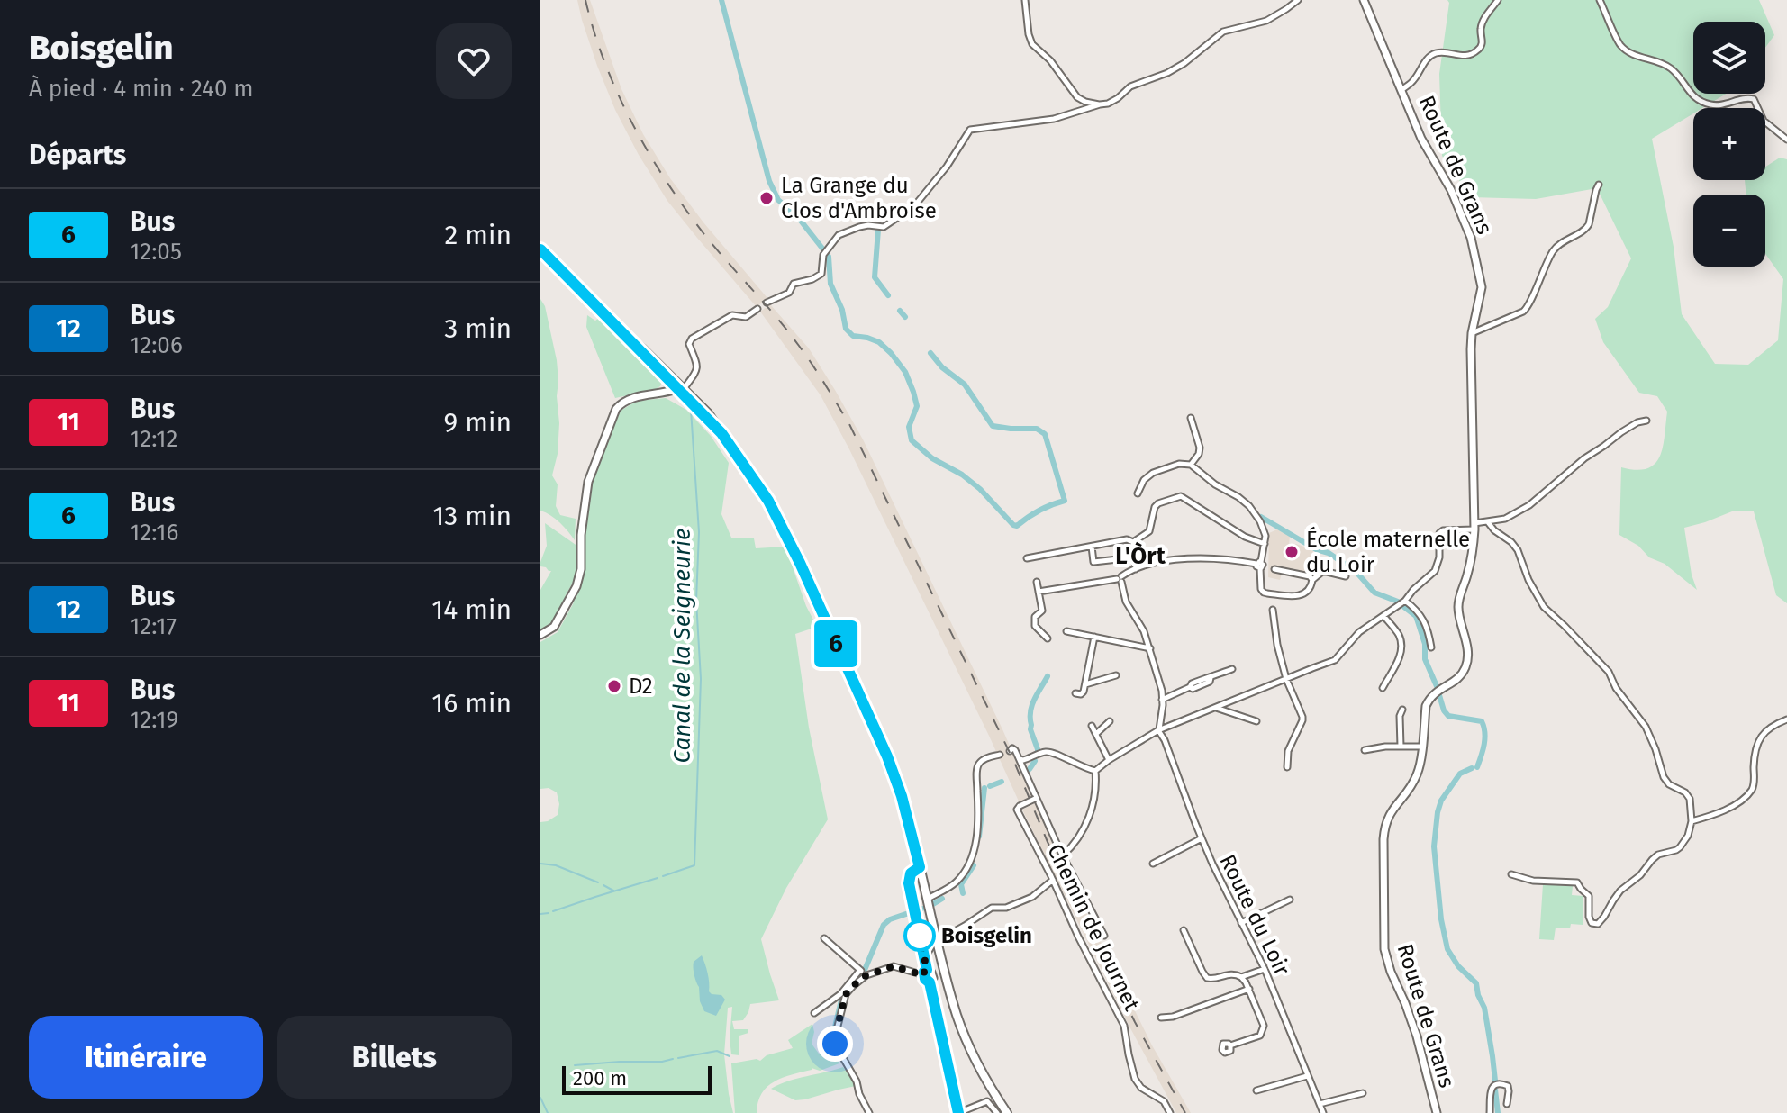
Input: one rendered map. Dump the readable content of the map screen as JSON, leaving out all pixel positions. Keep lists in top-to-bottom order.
{
  "streets": {
    "street": ["Route de Grans", "Route du Loir", "Chemin de Journet"]
  },
  "districts": ["L'Òrt"],
  "water": ["Canal de la Seigneurie"],
  "places": [
    "La Grange du Clos d'Ambroise",
    "École maternelle du Loir",
    "D2",
    "Boisgelin"
  ],
  "lines": ["bus line 6"],
  "scale_bar": "200 m",
  "page": {
    "heading": [
      ["Boisgelin", "À pied · 4 min · 240 m"],
      "Départs"
    ],
    "on_map": "6",
    "map_buttons": ["+", "−"],
    "list": [
      {
        "mark": "6",
        "name": "Bus",
        "note": "12:05",
        "value": "2 min"
      },
      {
        "mark": "12",
        "name": "Bus",
        "note": "12:06",
        "value": "3 min"
      },
      {
        "mark": "11",
        "name": "Bus",
        "note": "12:12",
        "value": "9 min"
      },
      {
        "mark": "6",
        "name": "Bus",
        "note": "12:16",
        "value": "13 min"
      },
      {
        "mark": "12",
        "name": "Bus",
        "note": "12:17",
        "value": "14 min"
      },
      {
        "mark": "11",
        "name": "Bus",
        "note": "12:19",
        "value": "16 min"
      }
    ],
    "buttons": ["Itinéraire", "Billets"],
    "scale": "200 m"
  }
}
